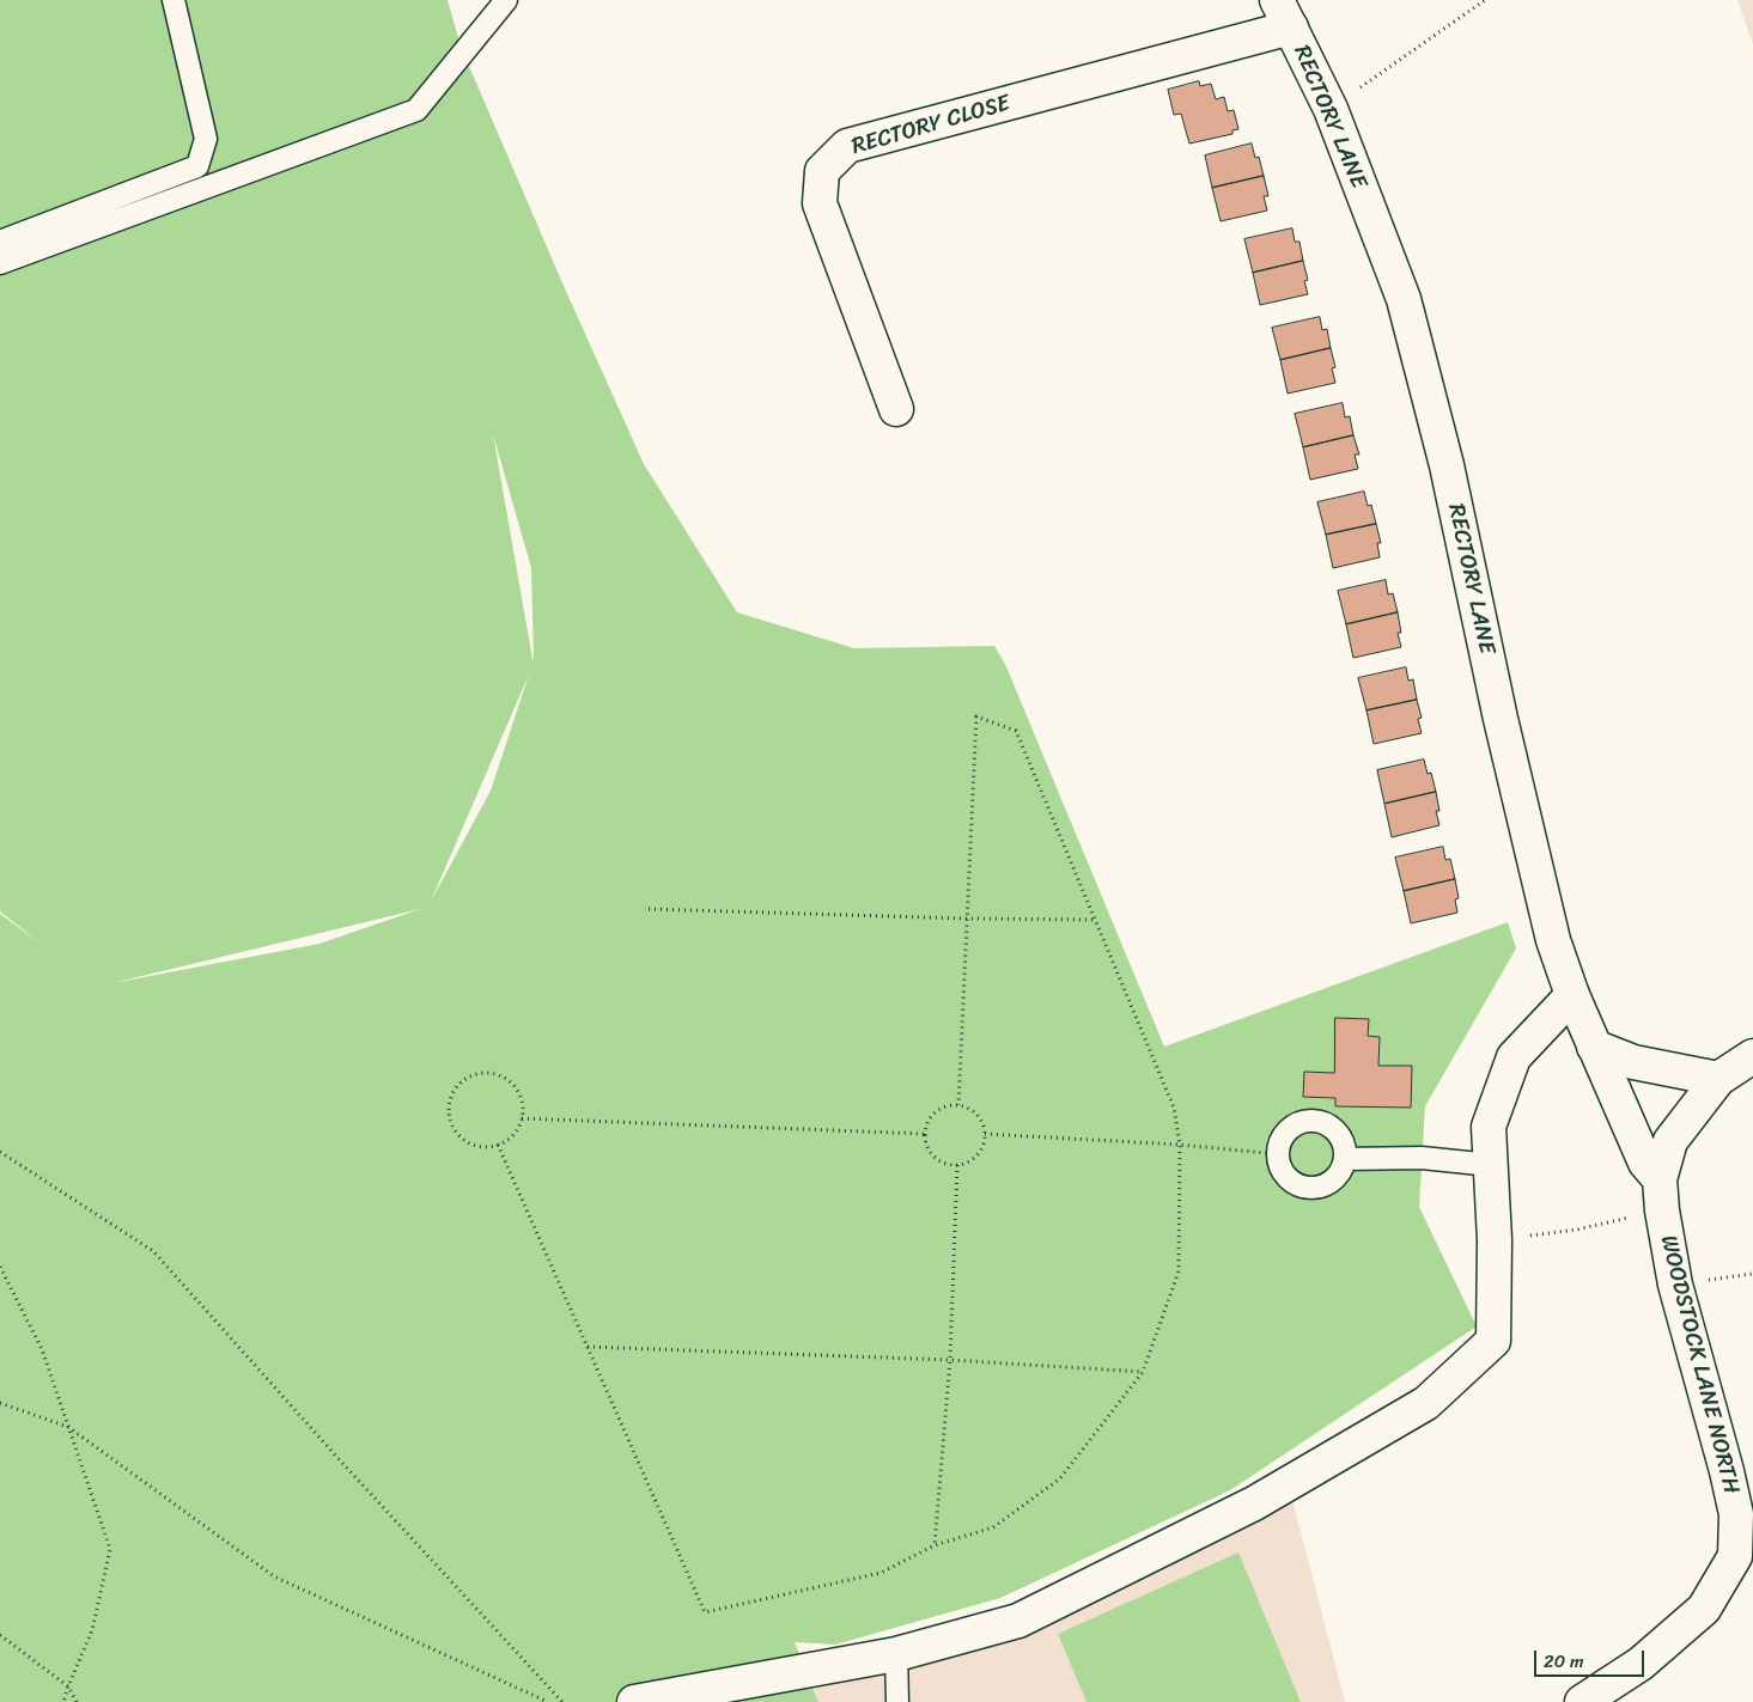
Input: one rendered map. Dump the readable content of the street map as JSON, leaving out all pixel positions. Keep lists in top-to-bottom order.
{
  "streets": {
    "street": ["RECTORY LANE", "RECTORY CLOSE", "WOODSTOCK LANE NORTH"]
  },
  "crossings": [
    ["RECTORY LANE", "RECTORY CLOSE"],
    ["RECTORY LANE", "WOODSTOCK LANE NORTH"]
  ],
  "scale_bar": "20 m"
}
